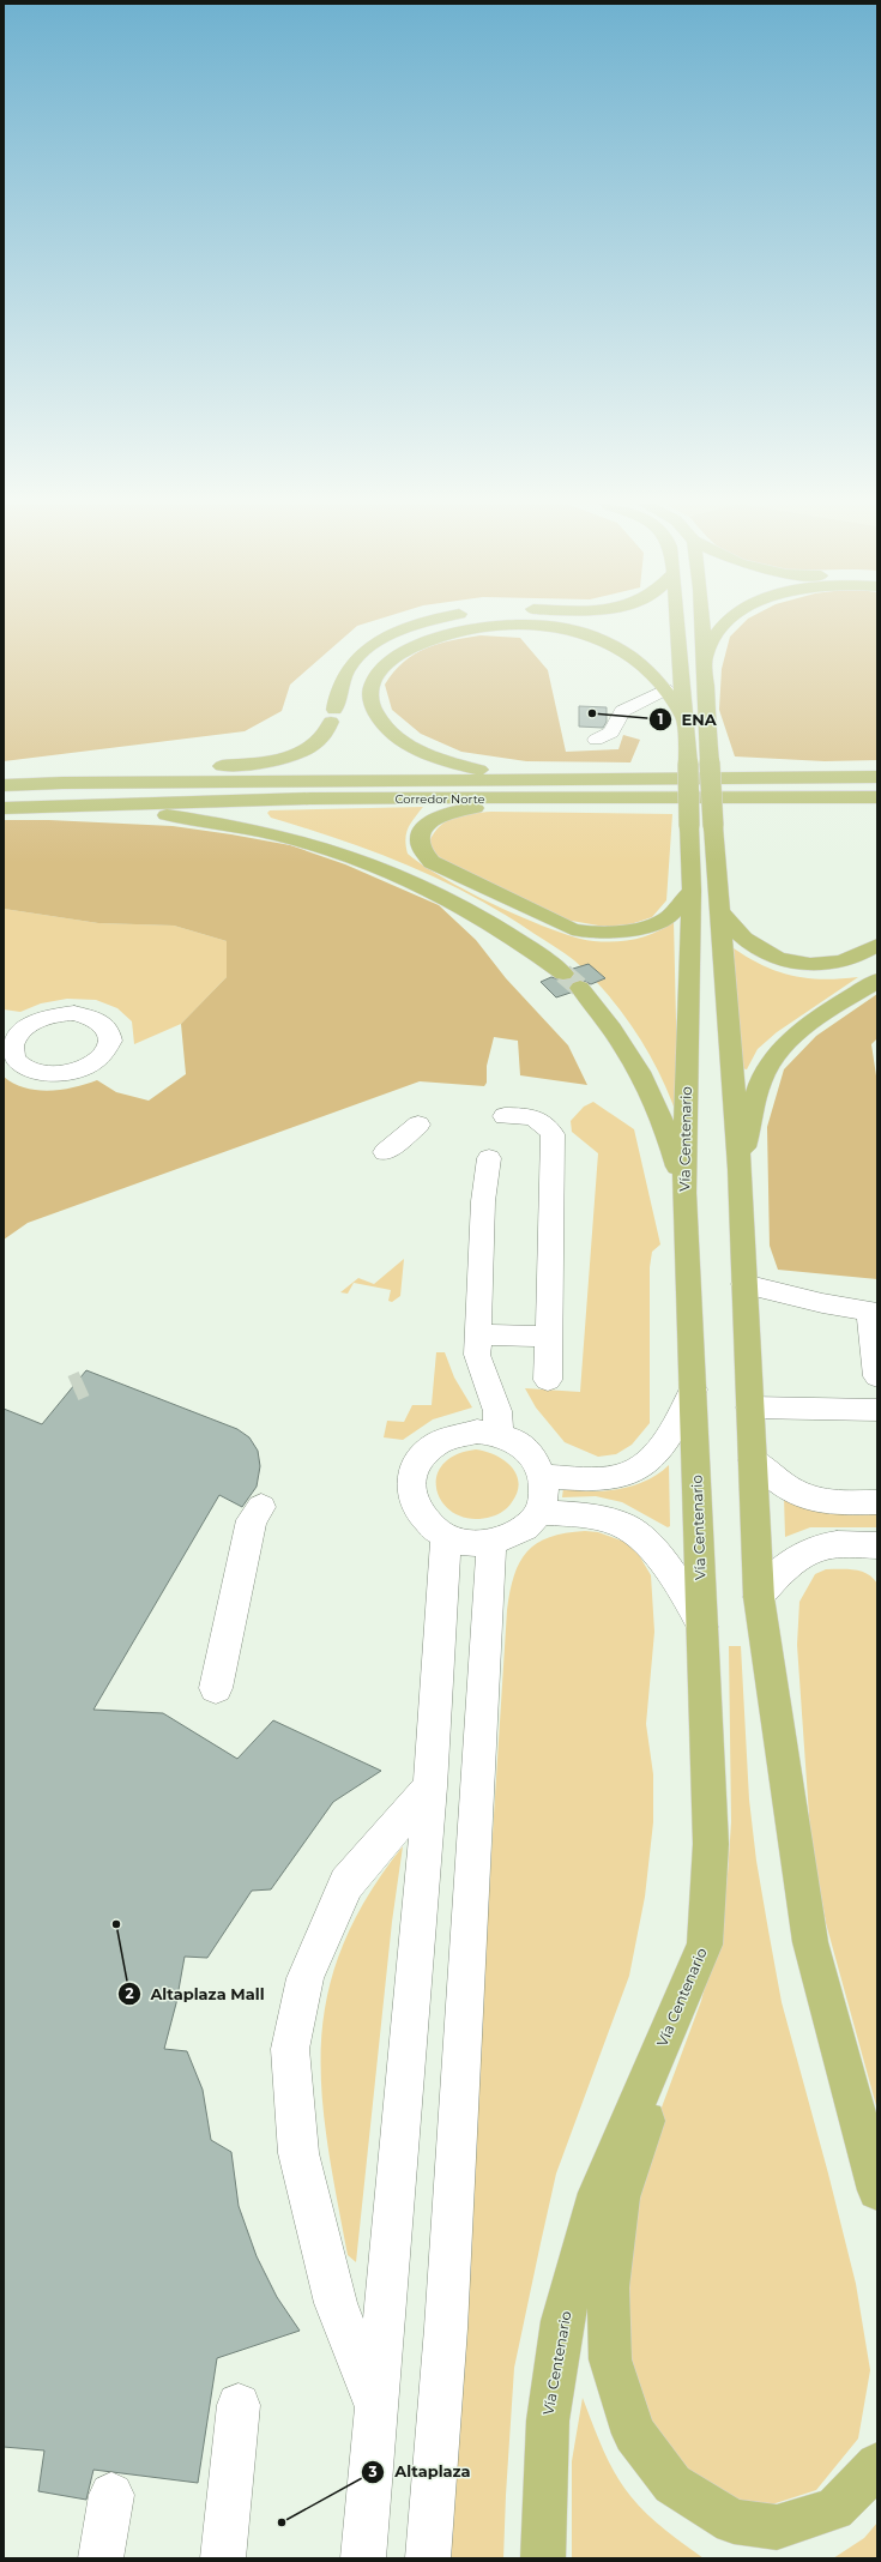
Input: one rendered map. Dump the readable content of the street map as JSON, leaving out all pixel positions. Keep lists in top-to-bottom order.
{
  "streets": {
    "highway": ["Corredor Norte", "Vía Centenario"]
  },
  "places": ["ENA", "Altaplaza Mall", "Altaplaza"]
}
